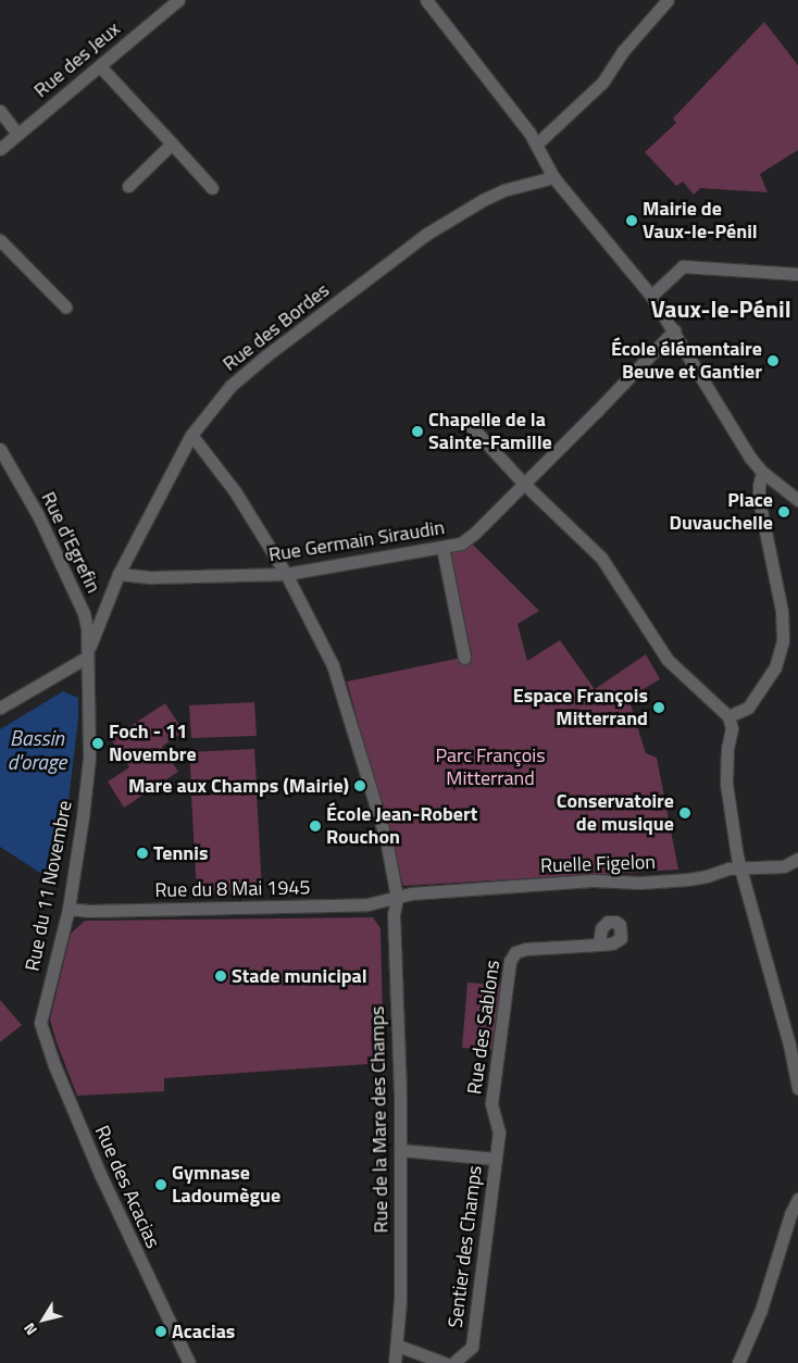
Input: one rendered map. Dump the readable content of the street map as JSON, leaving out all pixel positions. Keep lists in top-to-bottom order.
{
  "streets": {
    "street": [
      "Rue des Jeux",
      "Rue des Bordes",
      "Rue Germain Siraudin",
      "Rue d'Egrefin",
      "Ruelle Figelon",
      "Rue du 11 Novembre",
      "Rue du 8 Mai 1945",
      "Rue des Sablons",
      "Rue de la Mare des Champs",
      "Rue des Acacias",
      "Sentier des Champs"
    ]
  },
  "crossings": [
    ["Rue des Bordes", "Rue Germain Siraudin"],
    ["Rue des Bordes", "Rue d'Egrefin"],
    ["Rue des Bordes", "Rue du 11 Novembre"],
    ["Rue des Bordes", "Rue de la Mare des Champs"],
    ["Rue Germain Siraudin", "Rue de la Mare des Champs"],
    ["Rue d'Egrefin", "Rue du 11 Novembre"],
    ["Ruelle Figelon", "Rue du 8 Mai 1945"],
    ["Ruelle Figelon", "Rue de la Mare des Champs"],
    ["Rue du 11 Novembre", "Rue du 8 Mai 1945"],
    ["Rue du 11 Novembre", "Rue des Acacias"],
    ["Rue du 8 Mai 1945", "Rue de la Mare des Champs"],
    ["Rue des Sablons", "Sentier des Champs"],
    ["Rue de la Mare des Champs", "Sentier des Champs"]
  ],
  "districts": ["Vaux-le-Pénil"],
  "water": ["Bassin d'orage"],
  "parks": ["Parc François Mitterrand"],
  "places": [
    "Mairie de Vaux-le-Pénil",
    "École élémentaire Beuve et Gantier",
    "Chapelle de la Sainte-Famille",
    "Place Duvauchelle",
    "Espace François Mitterrand",
    "Foch - 11 Novembre",
    "Mare aux Champs (Mairie)",
    "Conservatoire de musique",
    "École Jean-Robert Rouchon",
    "Tennis",
    "Stade municipal",
    "Gymnase Ladoumègue",
    "Acacias"
  ],
  "north": "bottom left"
}
